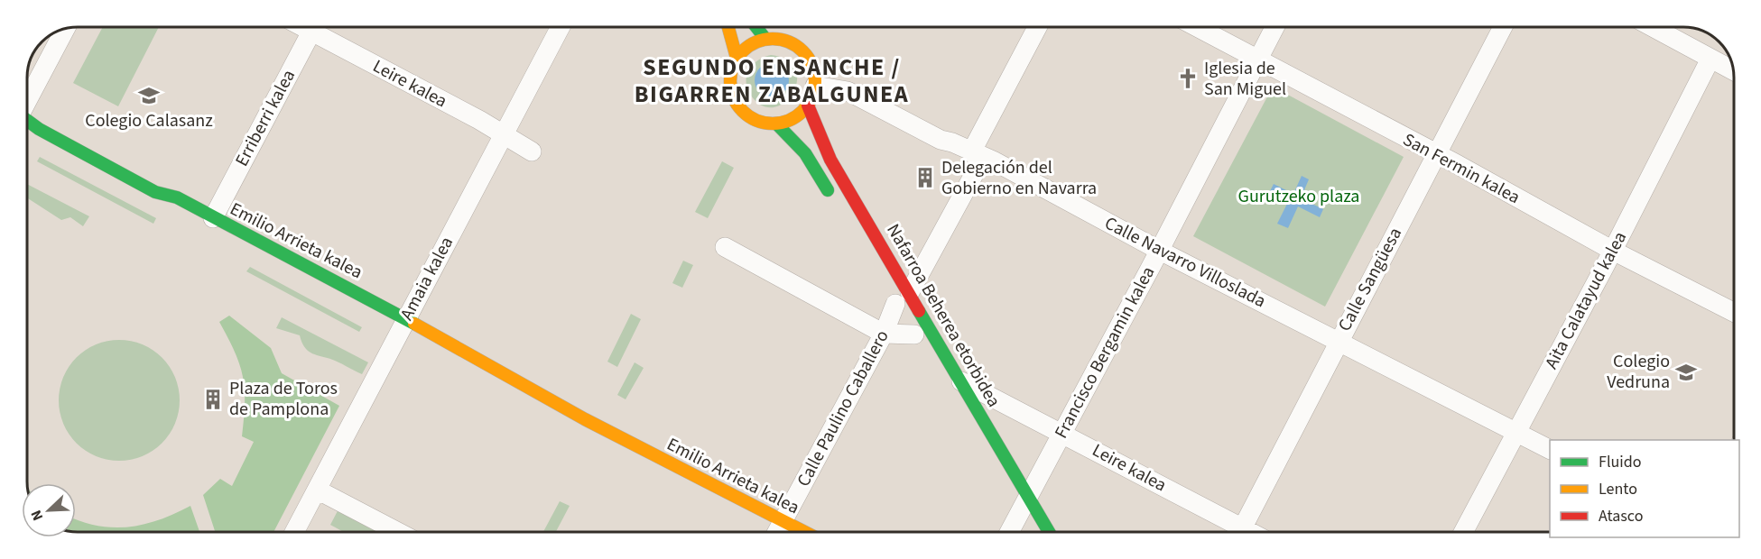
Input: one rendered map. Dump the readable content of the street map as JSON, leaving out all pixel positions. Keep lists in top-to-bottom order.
{
  "streets": {
    "main road": ["Emilio Arrieta kalea", "Nafarroa Beherea etorbidea"],
    "street": [
      "Leire kalea",
      "Erriberri kalea",
      "San Fermin kalea",
      "Calle Navarro Villoslada",
      "Amaia kalea",
      "Calle Sangüesa",
      "Aita Calatayud kalea",
      "Francisco Bergamin kalea",
      "Calle Paulino Caballero"
    ]
  },
  "crossings": [
    ["Leire kalea", "Amaia kalea"],
    ["Leire kalea", "Nafarroa Beherea etorbidea"],
    ["Leire kalea", "Francisco Bergamin kalea"],
    ["Erriberri kalea", "Emilio Arrieta kalea"],
    ["San Fermin kalea", "Calle Sangüesa"],
    ["San Fermin kalea", "Aita Calatayud kalea"],
    ["San Fermin kalea", "Francisco Bergamin kalea"],
    ["Emilio Arrieta kalea", "Amaia kalea"],
    ["Emilio Arrieta kalea", "Calle Paulino Caballero"],
    ["Calle Navarro Villoslada", "Calle Sangüesa"],
    ["Calle Navarro Villoslada", "Aita Calatayud kalea"],
    ["Calle Navarro Villoslada", "Nafarroa Beherea etorbidea"],
    ["Calle Navarro Villoslada", "Francisco Bergamin kalea"],
    ["Calle Navarro Villoslada", "Calle Paulino Caballero"],
    ["Nafarroa Beherea etorbidea", "Francisco Bergamin kalea"],
    ["Nafarroa Beherea etorbidea", "Calle Paulino Caballero"]
  ],
  "districts": ["SEGUNDO ENSANCHE / BIGARREN ZABALGUNEA"],
  "parks": ["Gurutzeko plaza"],
  "places": {
    "church": ["Iglesia de San Miguel"],
    "school or university": ["Colegio Calasanz", "Colegio Vedruna"],
    "building": ["Delegación del Gobierno en Navarra", "Plaza de Toros de Pamplona"]
  },
  "legend": ["Fluido", "Lento", "Atasco"],
  "north": "bottom left"
}
